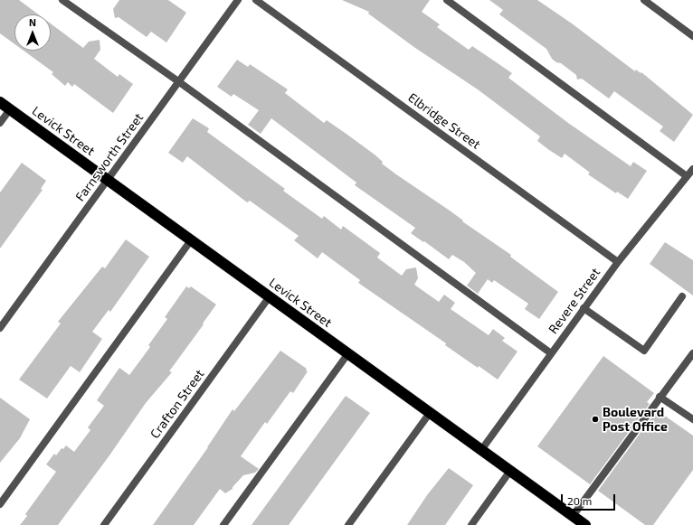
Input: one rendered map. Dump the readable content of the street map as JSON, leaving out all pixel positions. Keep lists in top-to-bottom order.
{
  "streets": {
    "highway": ["Levick Street"],
    "street": [
      "Elbridge Street",
      "Farnsworth Street",
      "Revere Street",
      "Crafton Street"
    ]
  },
  "crossings": [
    ["Elbridge Street", "Revere Street"],
    ["Levick Street", "Farnsworth Street"],
    ["Levick Street", "Revere Street"],
    ["Levick Street", "Crafton Street"]
  ],
  "places": ["Boulevard Post Office"],
  "scale_bar": "20 m",
  "north": "top"
}
